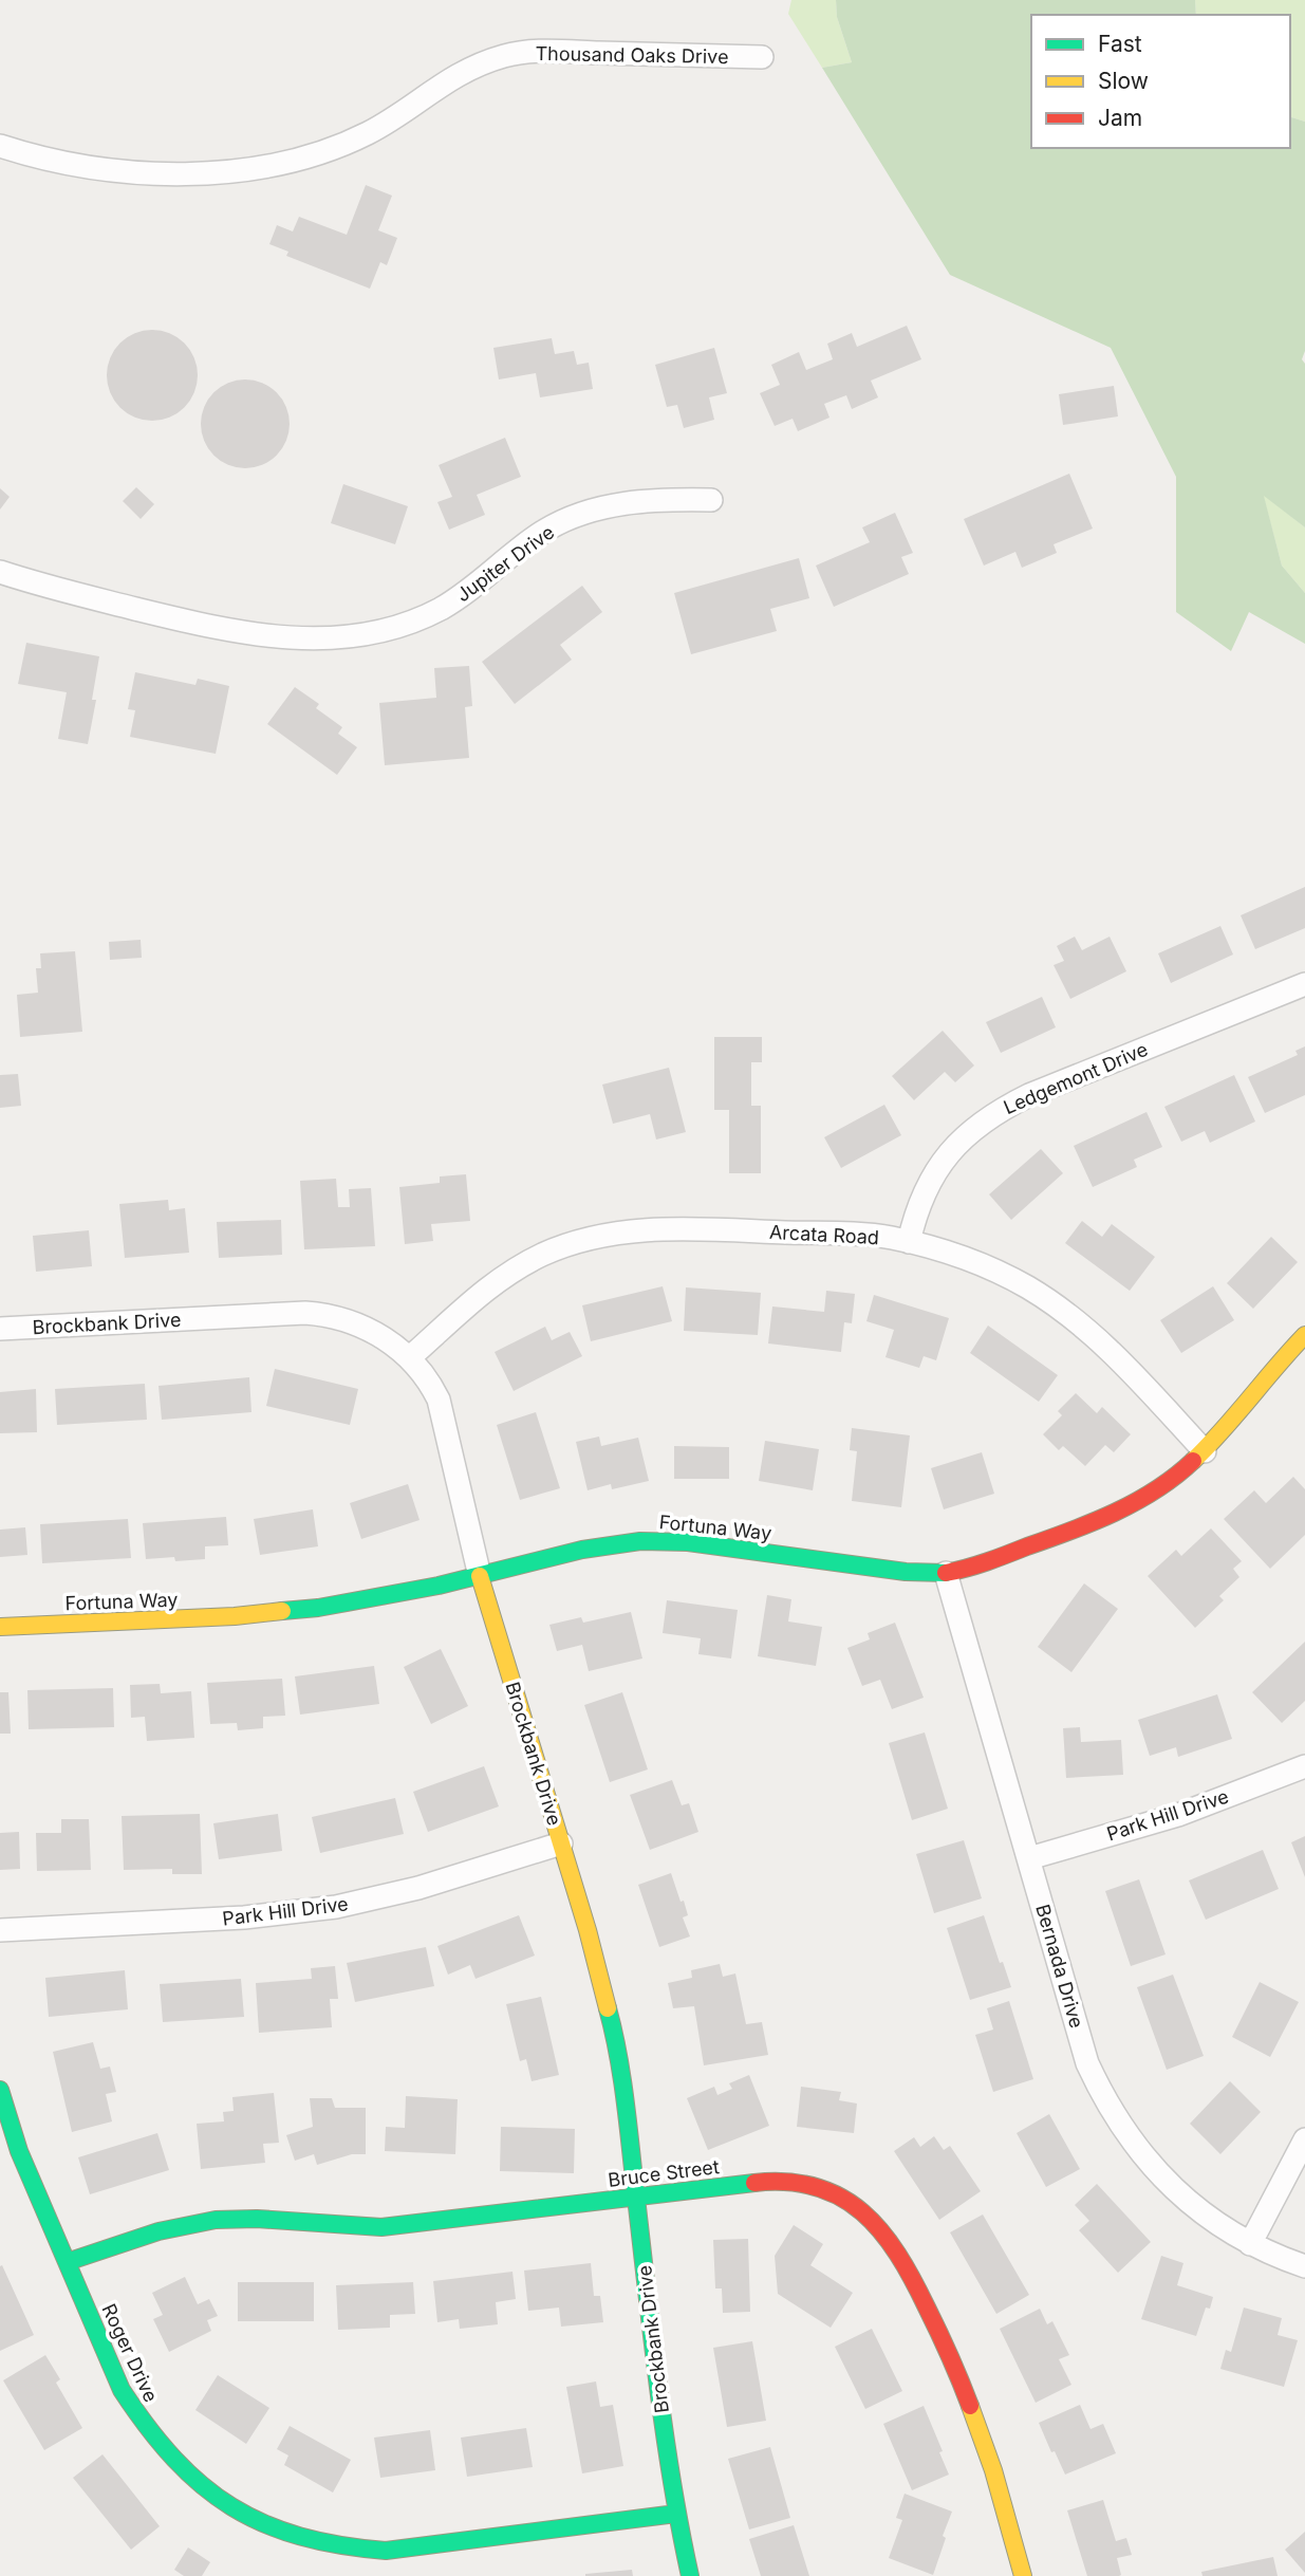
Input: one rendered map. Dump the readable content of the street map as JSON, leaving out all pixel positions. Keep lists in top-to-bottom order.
{
  "streets": {
    "street": [
      "Thousand Oaks Drive",
      "Jupiter Drive",
      "Ledgemont Drive",
      "Arcata Road",
      "Brockbank Drive",
      "Fortuna Way",
      "Park Hill Drive",
      "Bernada Drive",
      "Bruce Street",
      "Roger Drive"
    ]
  },
  "crossings": [
    ["Ledgemont Drive", "Arcata Road"],
    ["Arcata Road", "Brockbank Drive"],
    ["Arcata Road", "Fortuna Way"],
    ["Brockbank Drive", "Fortuna Way"],
    ["Brockbank Drive", "Park Hill Drive"],
    ["Brockbank Drive", "Bruce Street"],
    ["Brockbank Drive", "Roger Drive"],
    ["Fortuna Way", "Bernada Drive"],
    ["Park Hill Drive", "Bernada Drive"],
    ["Bruce Street", "Roger Drive"]
  ],
  "legend": ["Fast", "Slow", "Jam"]
}
